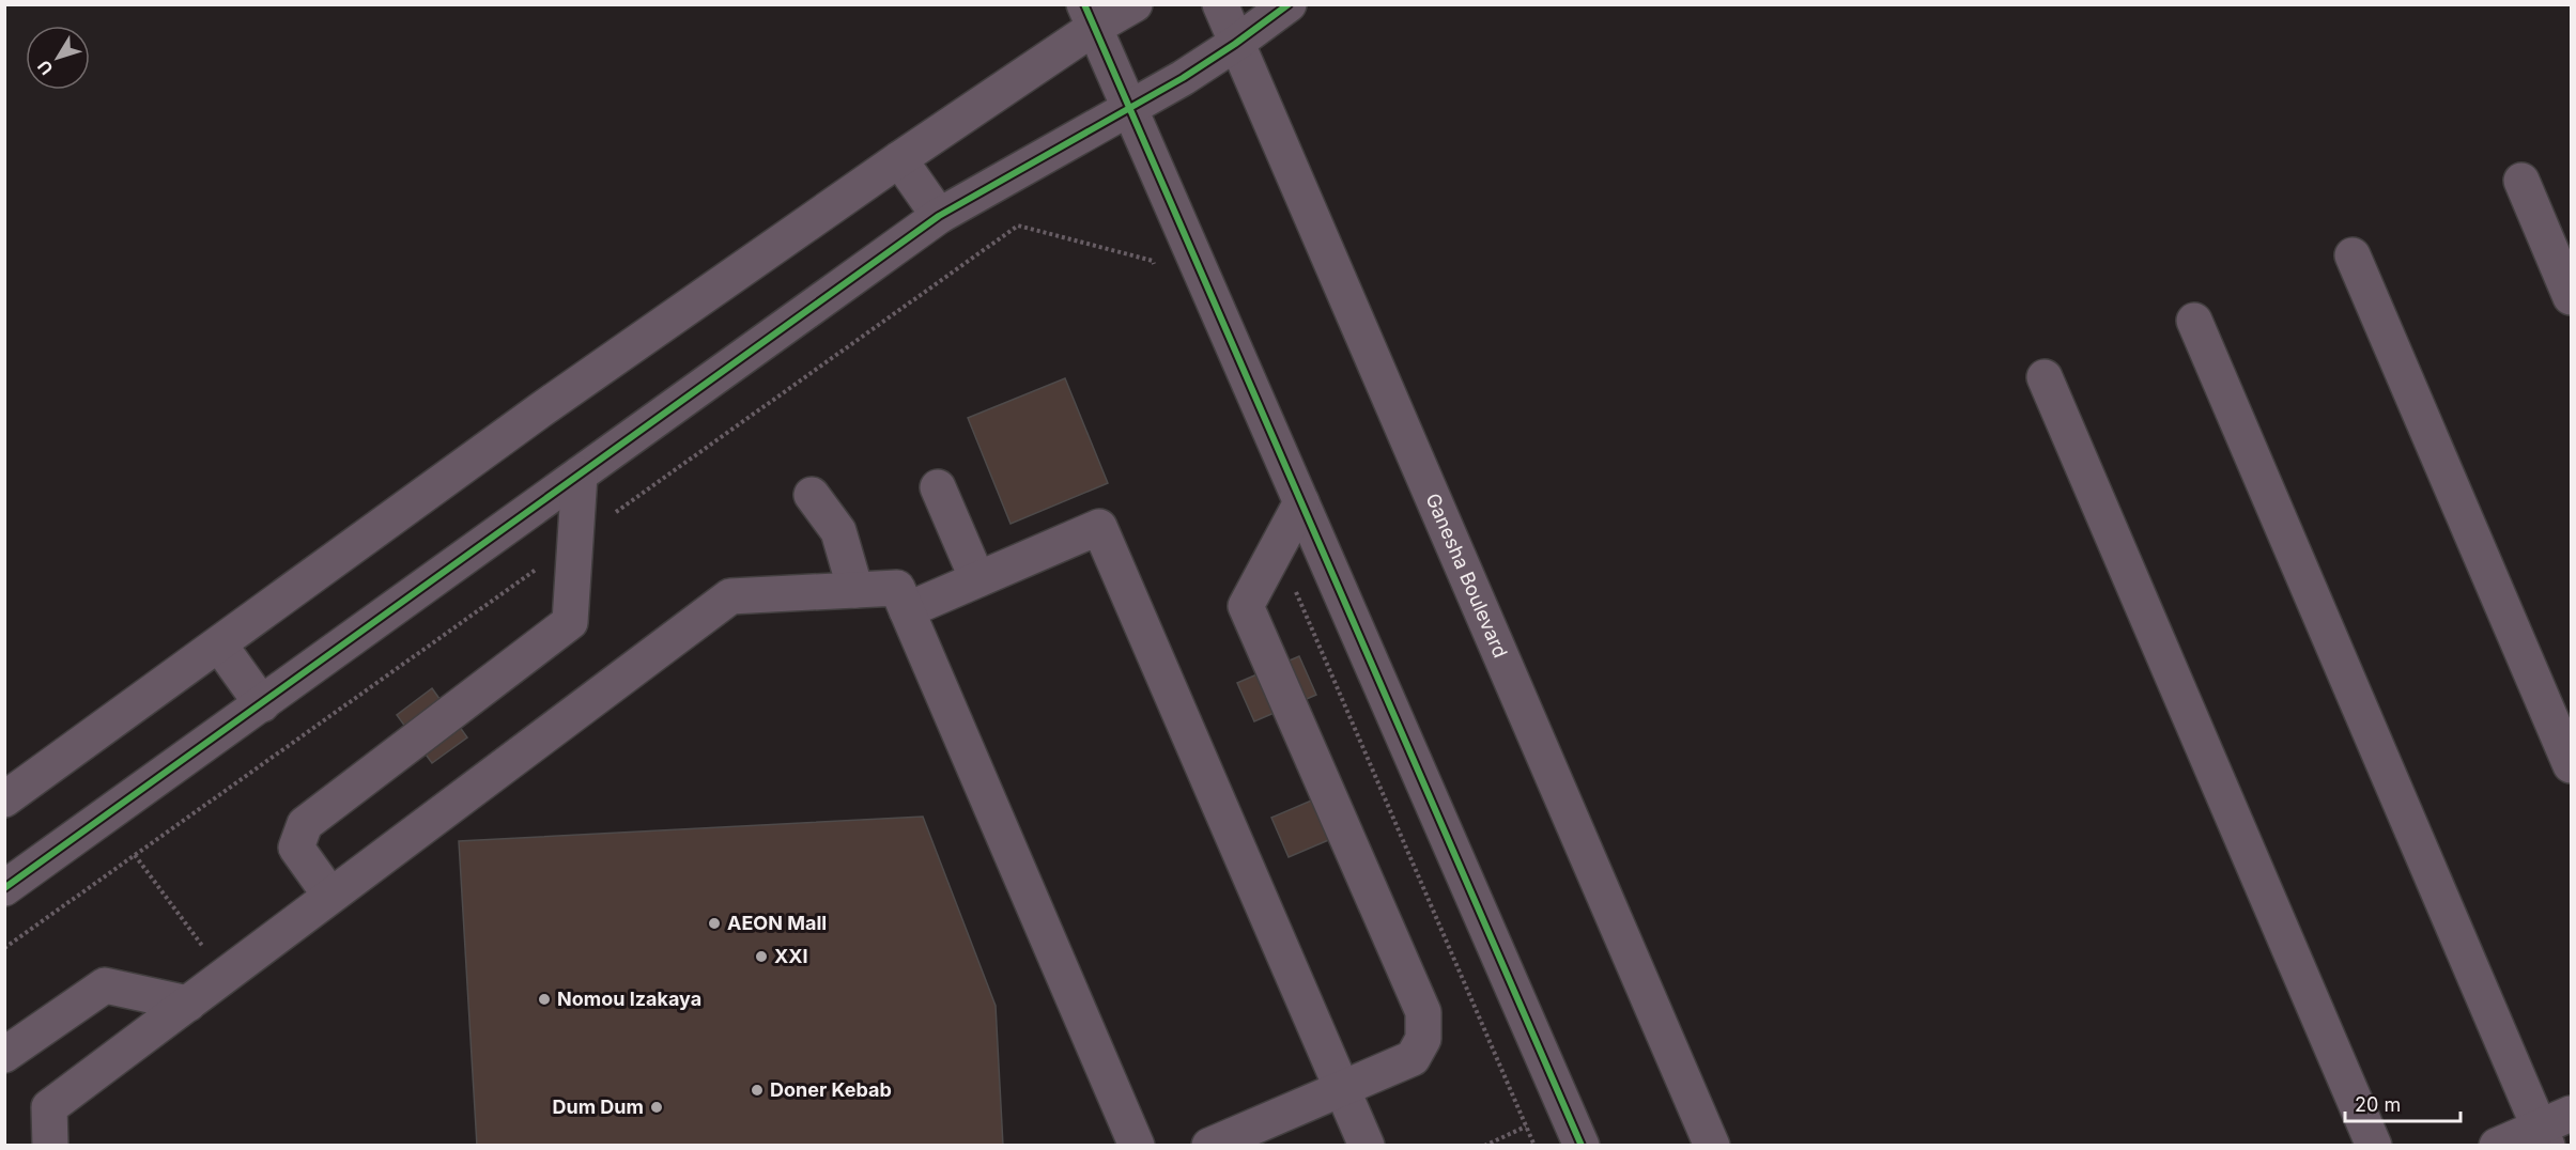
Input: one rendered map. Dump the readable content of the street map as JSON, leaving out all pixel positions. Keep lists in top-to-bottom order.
{
  "streets": {
    "street": ["Ganesha Boulevard"]
  },
  "places": [
    "AEON Mall",
    "XXI",
    "Nomou Izakaya",
    "Doner Kebab",
    "Dum Dum"
  ],
  "scale_bar": "20 m",
  "north": "bottom left"
}
